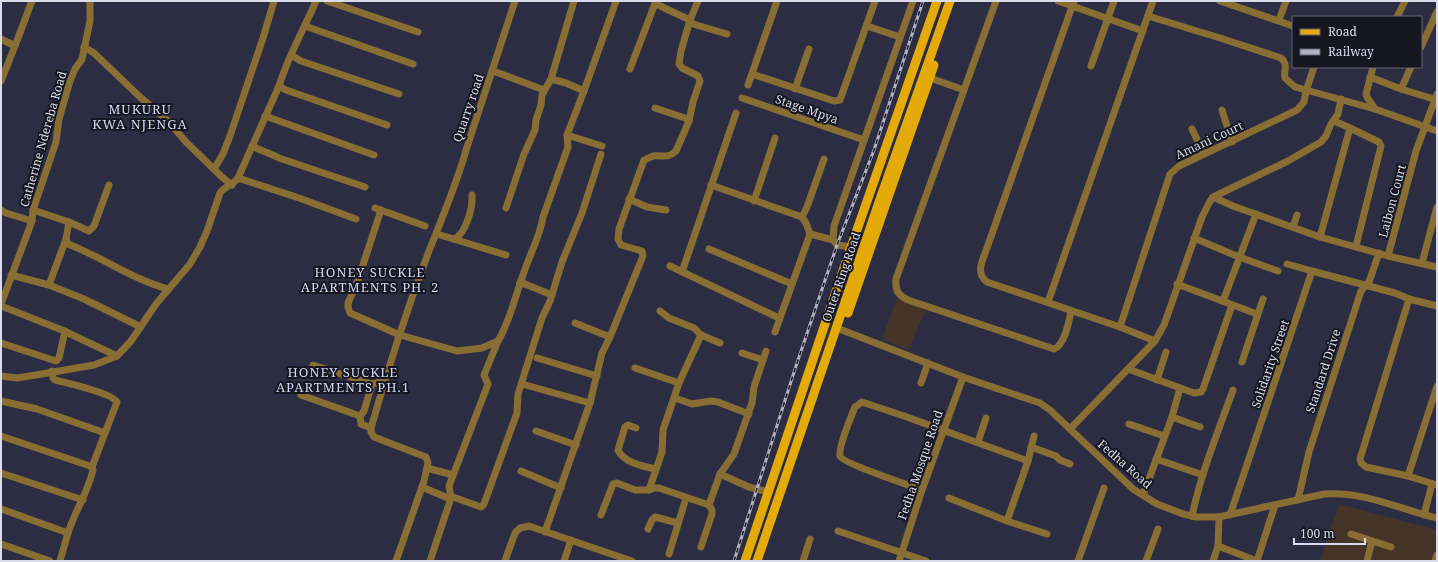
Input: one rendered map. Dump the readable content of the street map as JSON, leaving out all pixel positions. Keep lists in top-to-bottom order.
{
  "streets": {
    "main road": ["Outer Ring Road"],
    "street": [
      "Quarry road",
      "Stage Mpya",
      "Catherine Ndereba Road",
      "Amani Court",
      "Laibon Court",
      "Solidarity Street",
      "Standard Drive",
      "Fedha Road",
      "Fedha Mosque Road"
    ]
  },
  "crossings": [
    ["Solidarity Street", "Fedha Road"],
    ["Standard Drive", "Fedha Road"],
    ["Fedha Road", "Fedha Mosque Road"]
  ],
  "districts": ["MUKURU KWA NJENGA", "HONEY SUCKLE APARTMENTS PH. 2", "HONEY SUCKLE APARTMENTS PH.1"],
  "legend": ["Road", "Railway"],
  "scale_bar": "100 m"
}
